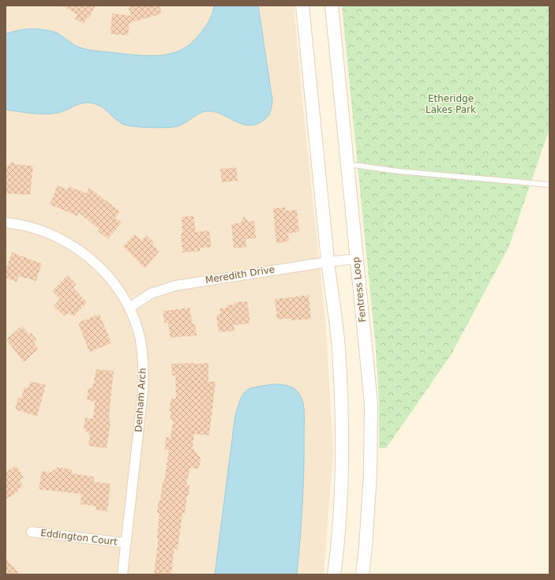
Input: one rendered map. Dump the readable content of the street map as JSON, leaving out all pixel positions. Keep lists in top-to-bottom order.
{
  "streets": {
    "street": [
      "Meredith Drive",
      "Fentress Loop",
      "Denham Arch",
      "Eddington Court"
    ]
  },
  "crossings": [
    ["Meredith Drive", "Fentress Loop"],
    ["Meredith Drive", "Denham Arch"],
    ["Denham Arch", "Eddington Court"]
  ],
  "parks": ["Etheridge Lakes Park"]
}
